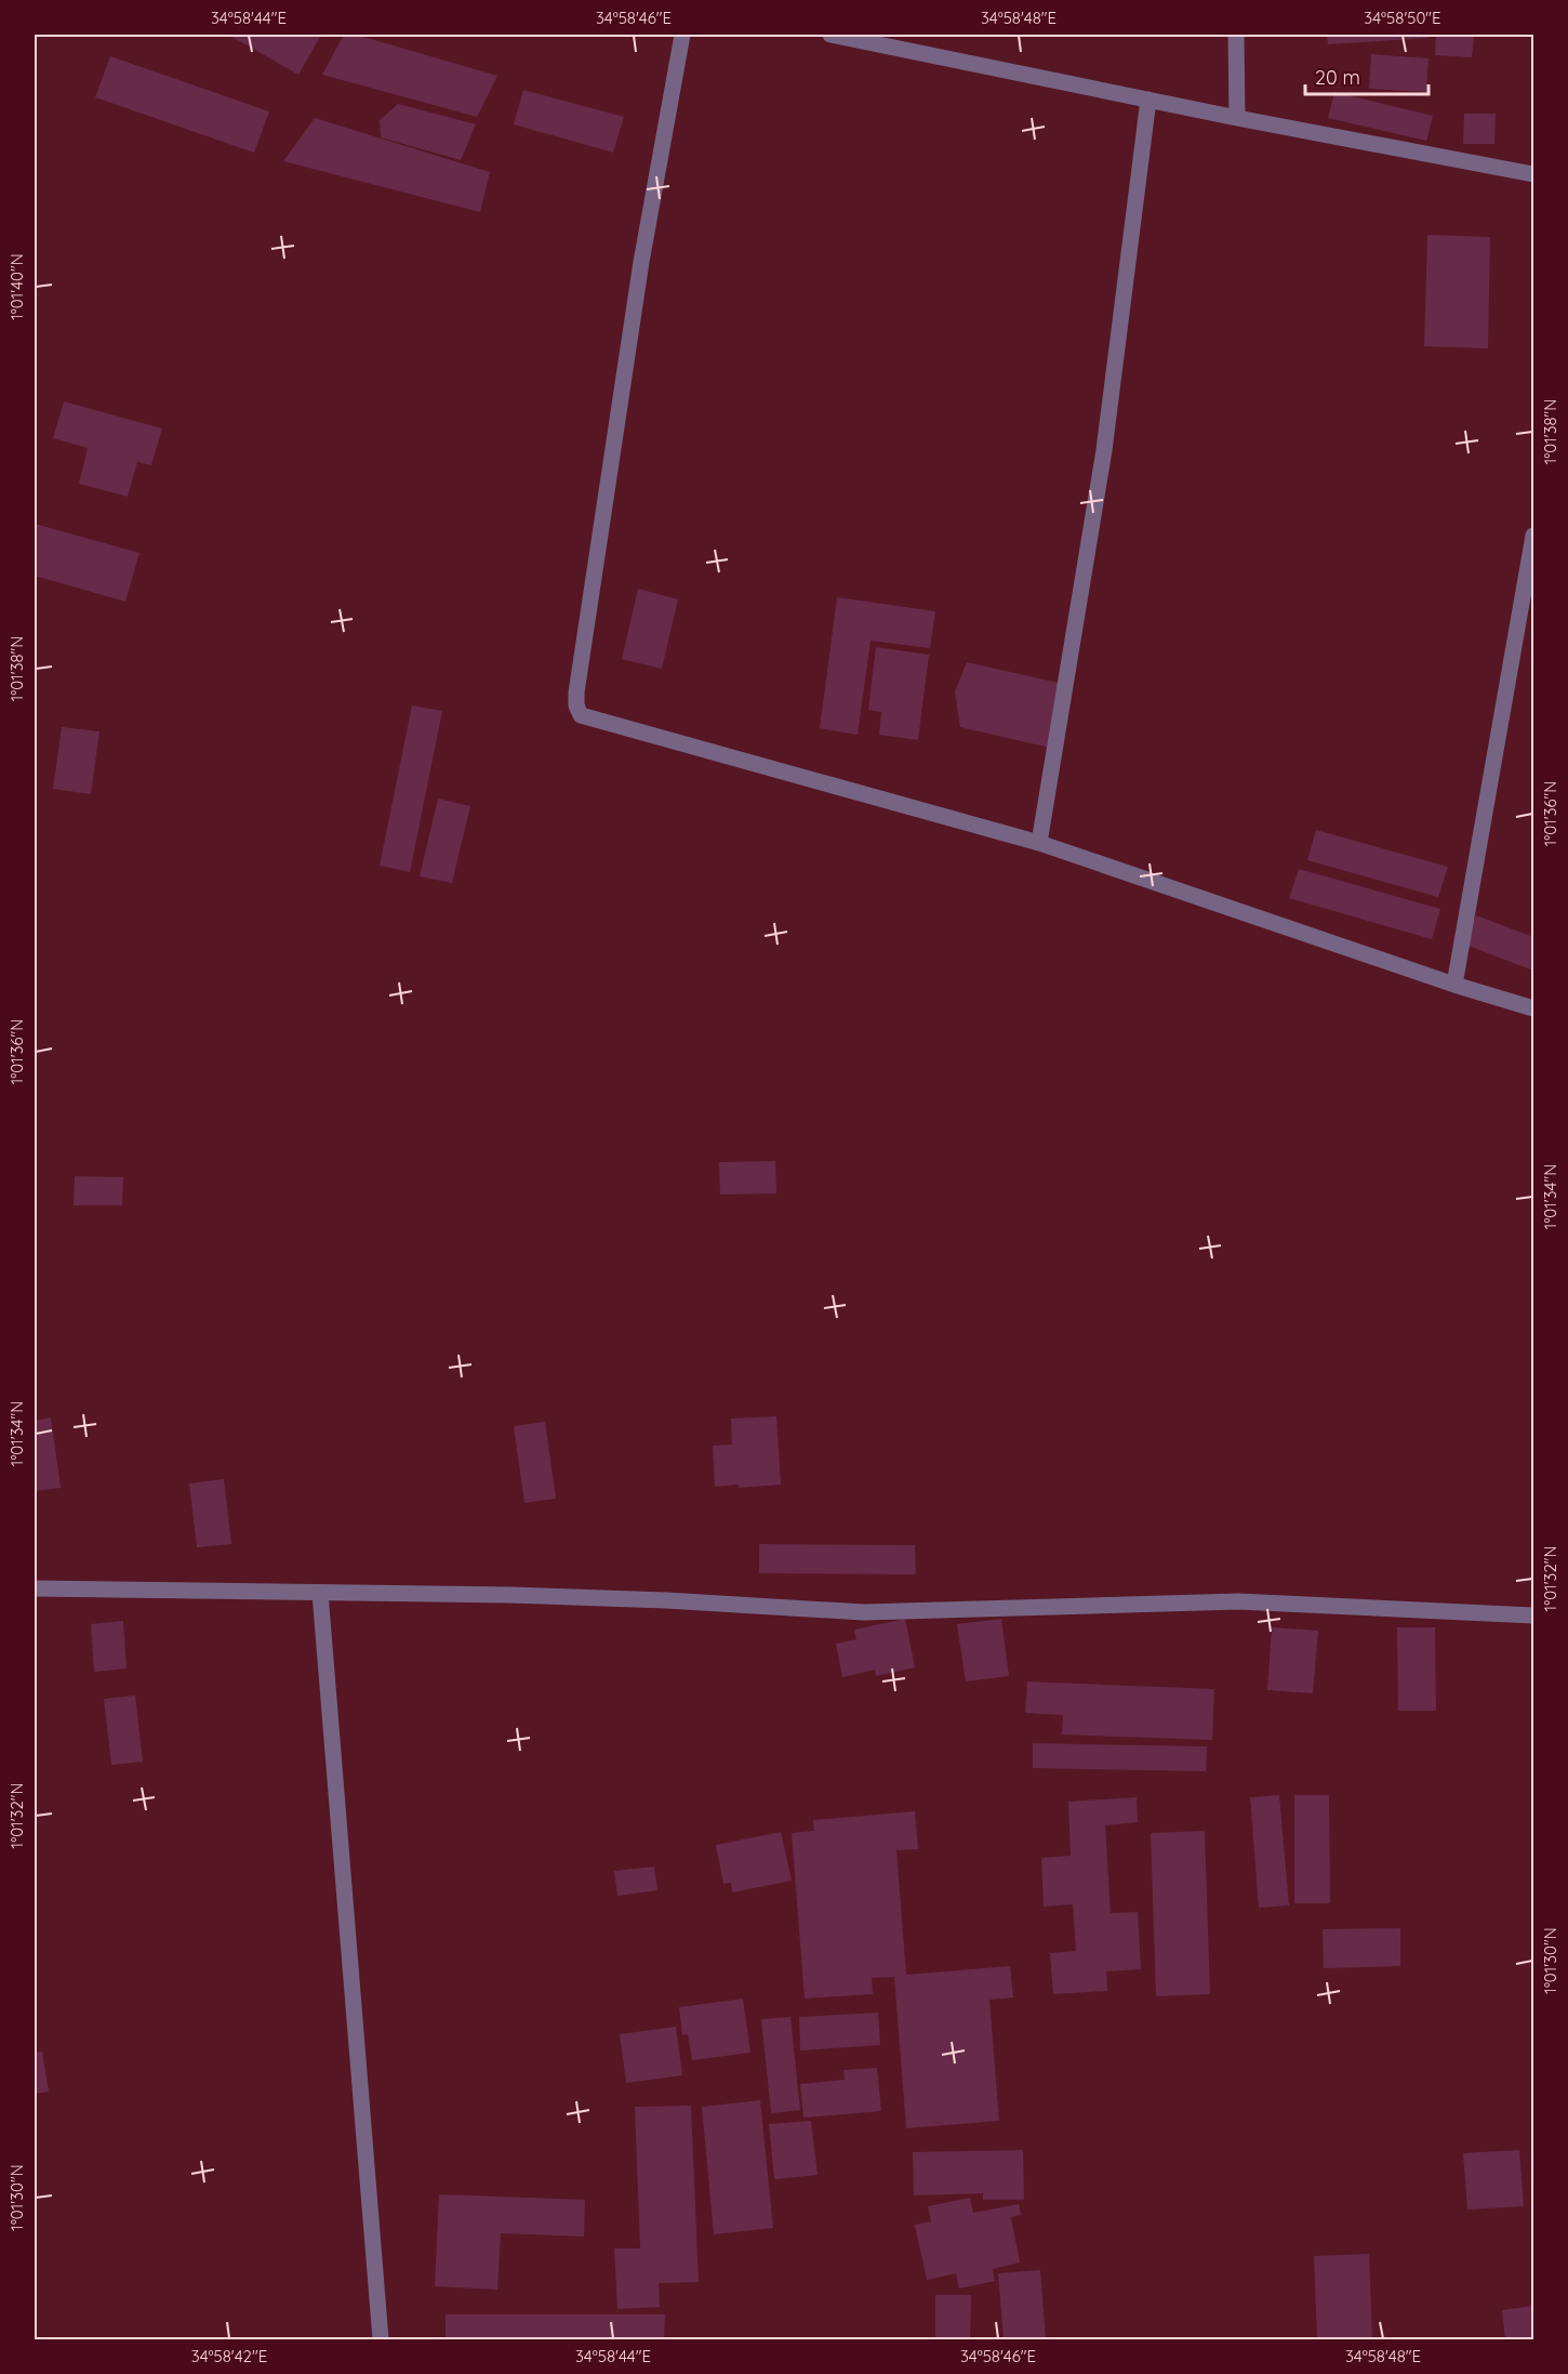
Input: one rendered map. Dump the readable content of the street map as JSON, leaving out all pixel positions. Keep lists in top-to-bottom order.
{
  "scale_bar": "20 m",
  "coordinates": [
    "34°58'44\"E",
    "34°58'46\"E",
    "34°58'48\"E",
    "34°58'50\"E",
    "1°01'40\"N",
    "1°01'38\"N",
    "1°01'36\"N",
    "1°01'34\"N",
    "1°01'32\"N",
    "1°01'30\"N",
    "34°58'42\"E"
  ]
}
